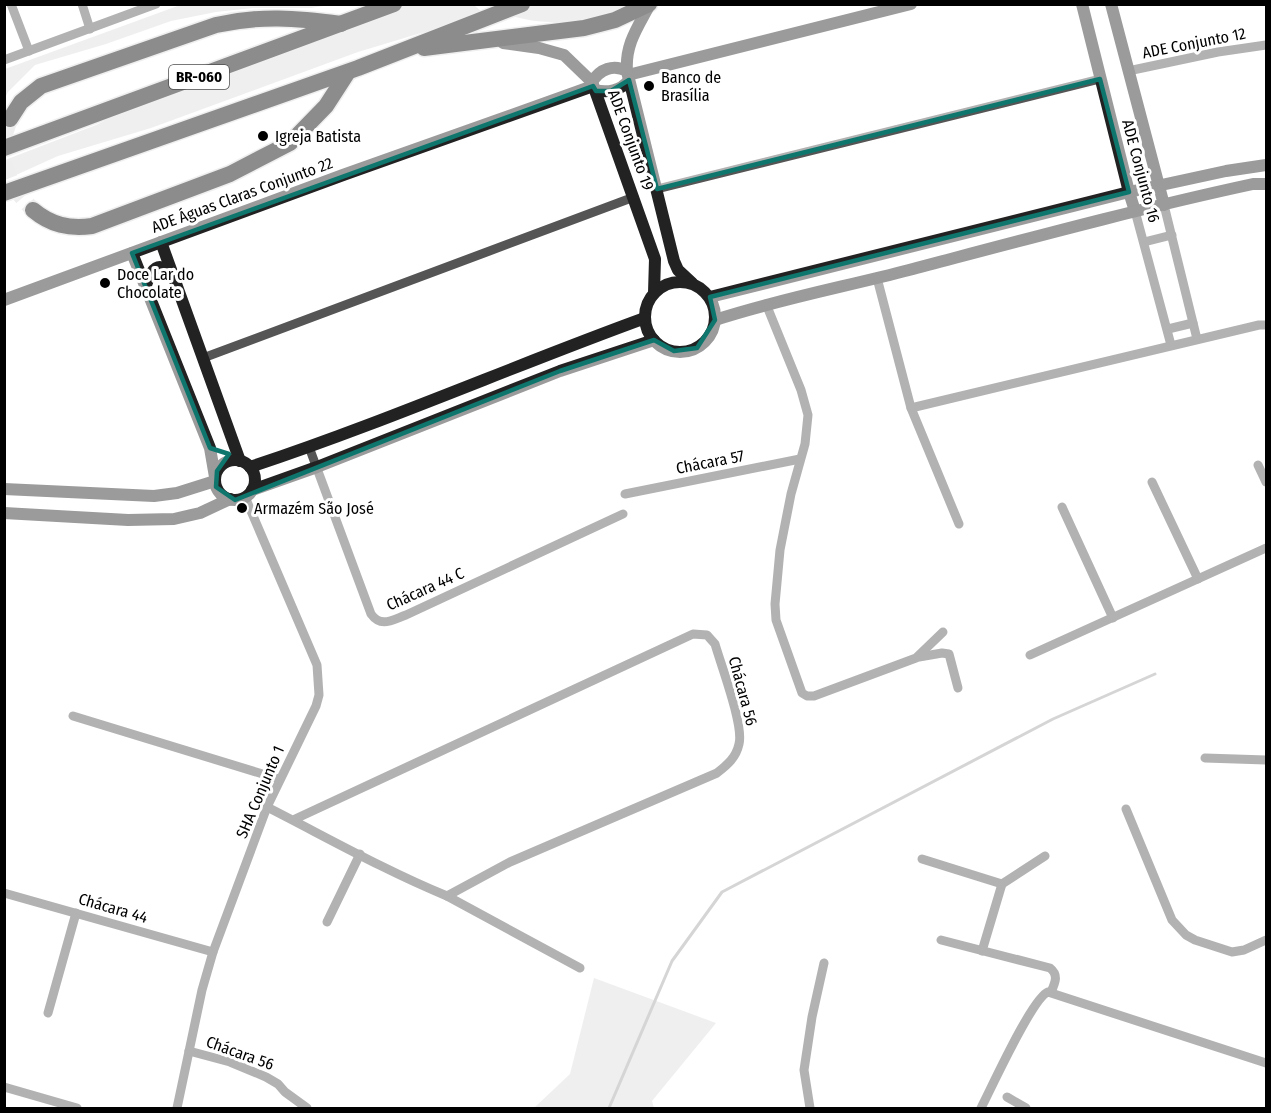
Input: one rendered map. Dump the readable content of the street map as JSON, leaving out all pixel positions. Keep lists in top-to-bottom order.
{
  "streets": {
    "highway": ["BR-060"],
    "street": [
      "ADE Conjunto 12",
      "ADE Conjunto 19",
      "ADE Conjunto 16",
      "ADE Águas Claras Conjunto 22",
      "Chácara 57",
      "Chácara 44 C",
      "Chácara 56",
      "SHA Conjunto 1",
      "Chácara 44"
    ]
  },
  "crossings": [
    ["ADE Conjunto 12", "ADE Conjunto 16"],
    ["ADE Conjunto 19", "ADE Águas Claras Conjunto 22"],
    ["Chácara 56", "SHA Conjunto 1"],
    ["SHA Conjunto 1", "Chácara 44"]
  ],
  "places": [
    "Banco de Brasília",
    "Igreja Batista",
    "Doce Lar do Chocolate",
    "Armazém São José"
  ]
}
